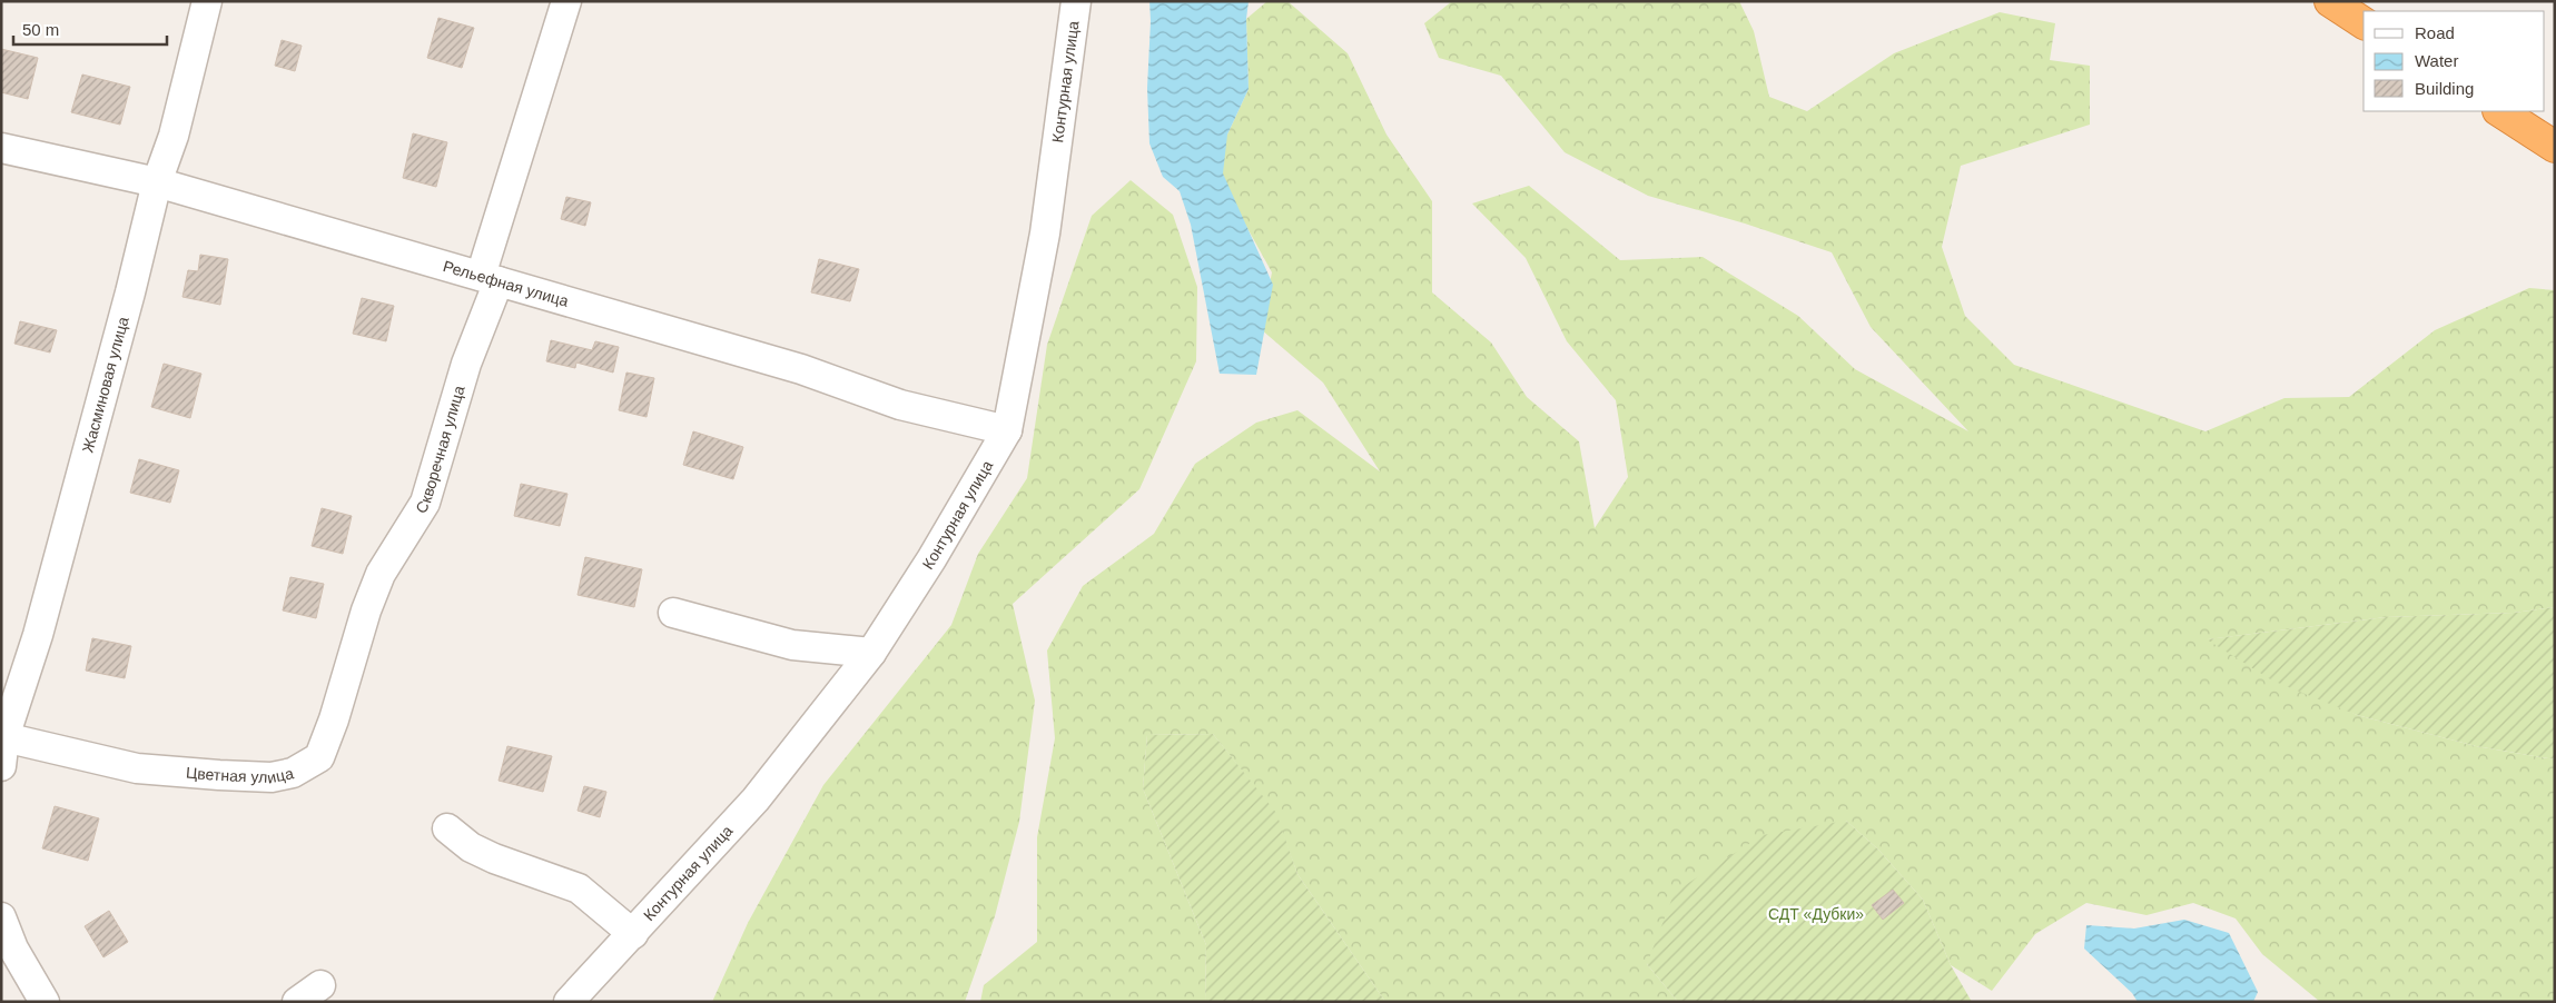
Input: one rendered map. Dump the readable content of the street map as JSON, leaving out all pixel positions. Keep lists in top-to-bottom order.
{
  "streets": {
    "street": [
      "Контурная улица",
      "Рельефная улица",
      "Жасминовая улица",
      "Скворечная улица",
      "Цветная улица"
    ]
  },
  "crossings": [
    ["Контурная улица", "Рельефная улица"],
    ["Рельефная улица", "Жасминовая улица"],
    ["Рельефная улица", "Скворечная улица"],
    ["Жасминовая улица", "Цветная улица"],
    ["Скворечная улица", "Цветная улица"]
  ],
  "parks": ["СДТ «Дубки»"],
  "legend": ["Road", "Water", "Building"],
  "scale_bar": "50 m"
}
